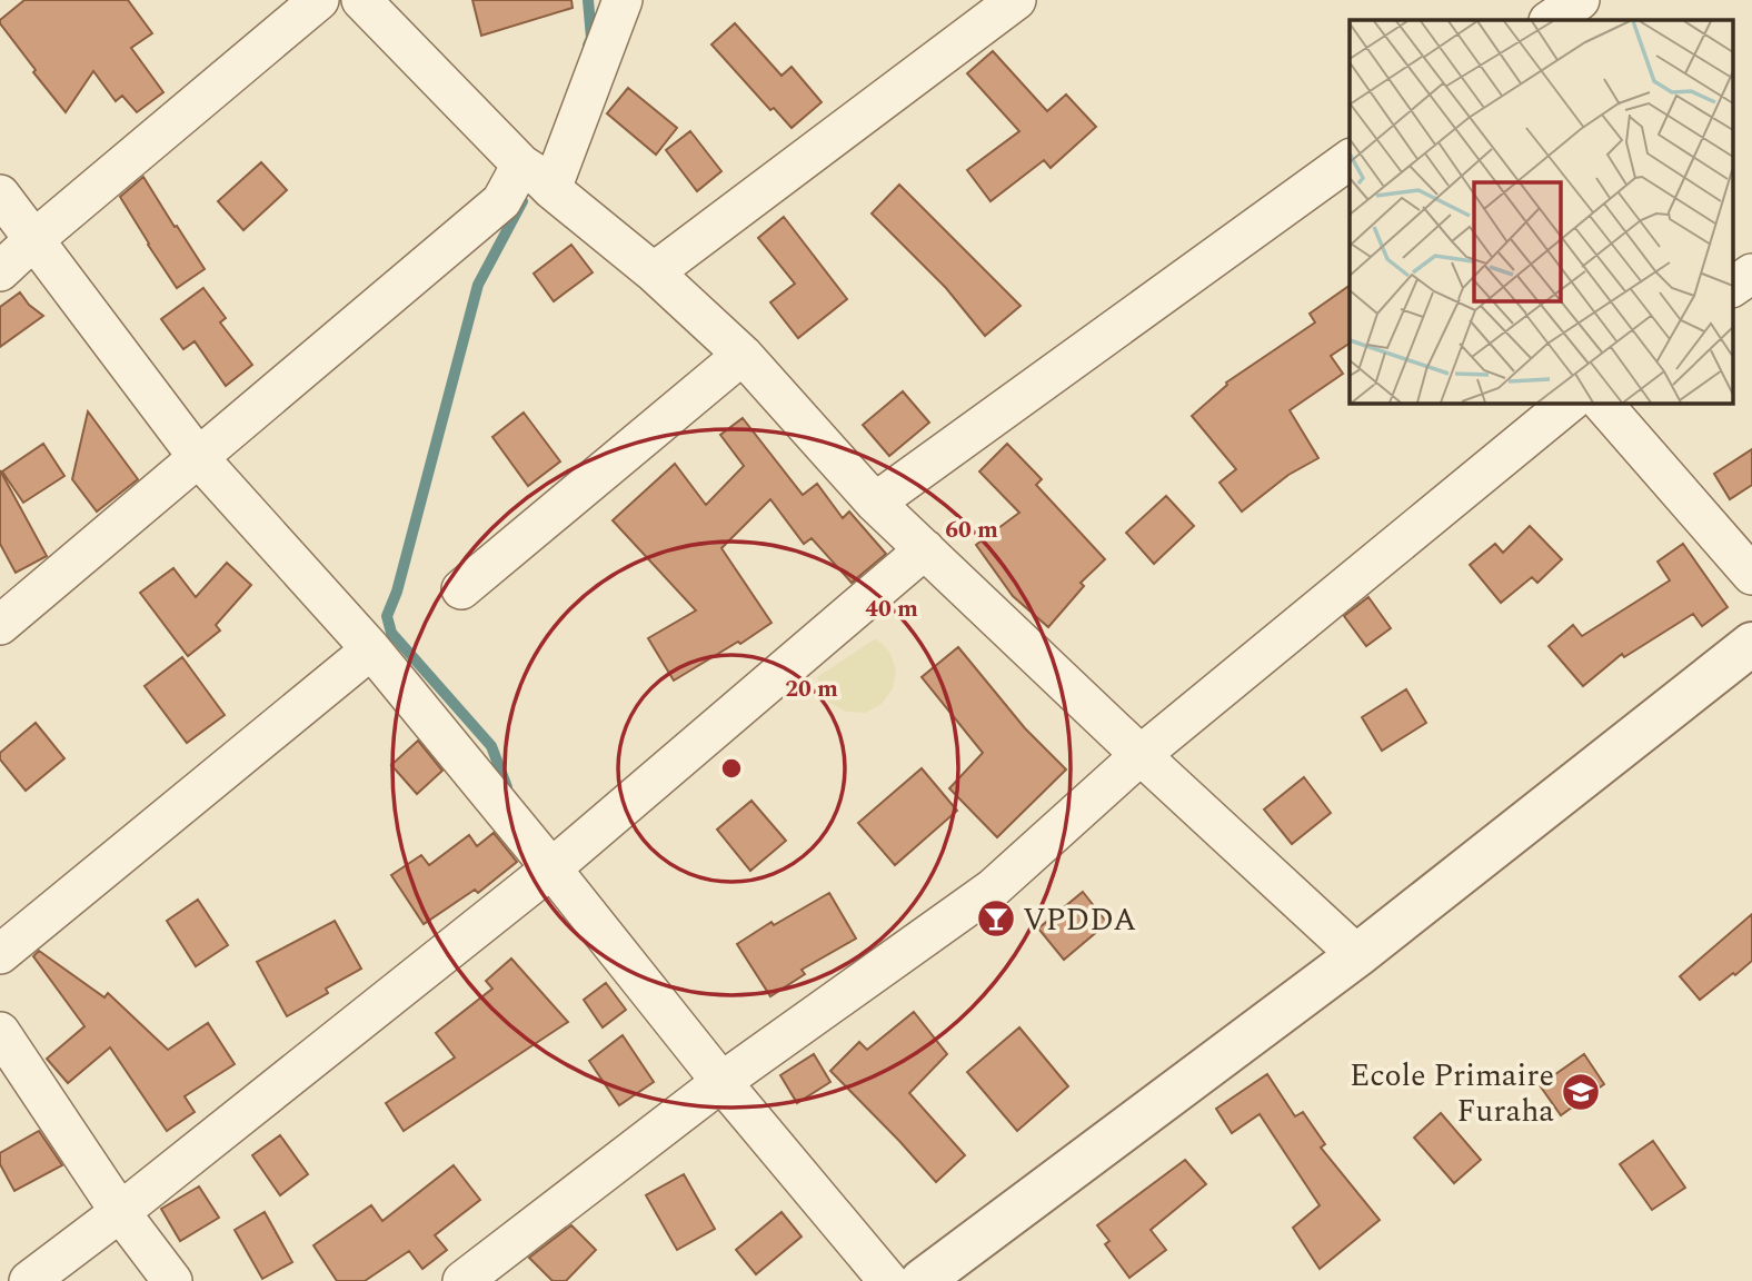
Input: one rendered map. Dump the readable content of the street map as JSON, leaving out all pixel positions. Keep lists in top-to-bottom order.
{
  "places": {
    "bar": ["VPDDA"],
    "school or university": ["Ecole Primaire Furaha"]
  },
  "rings": ["60 m", "40 m", "20 m"]
}
